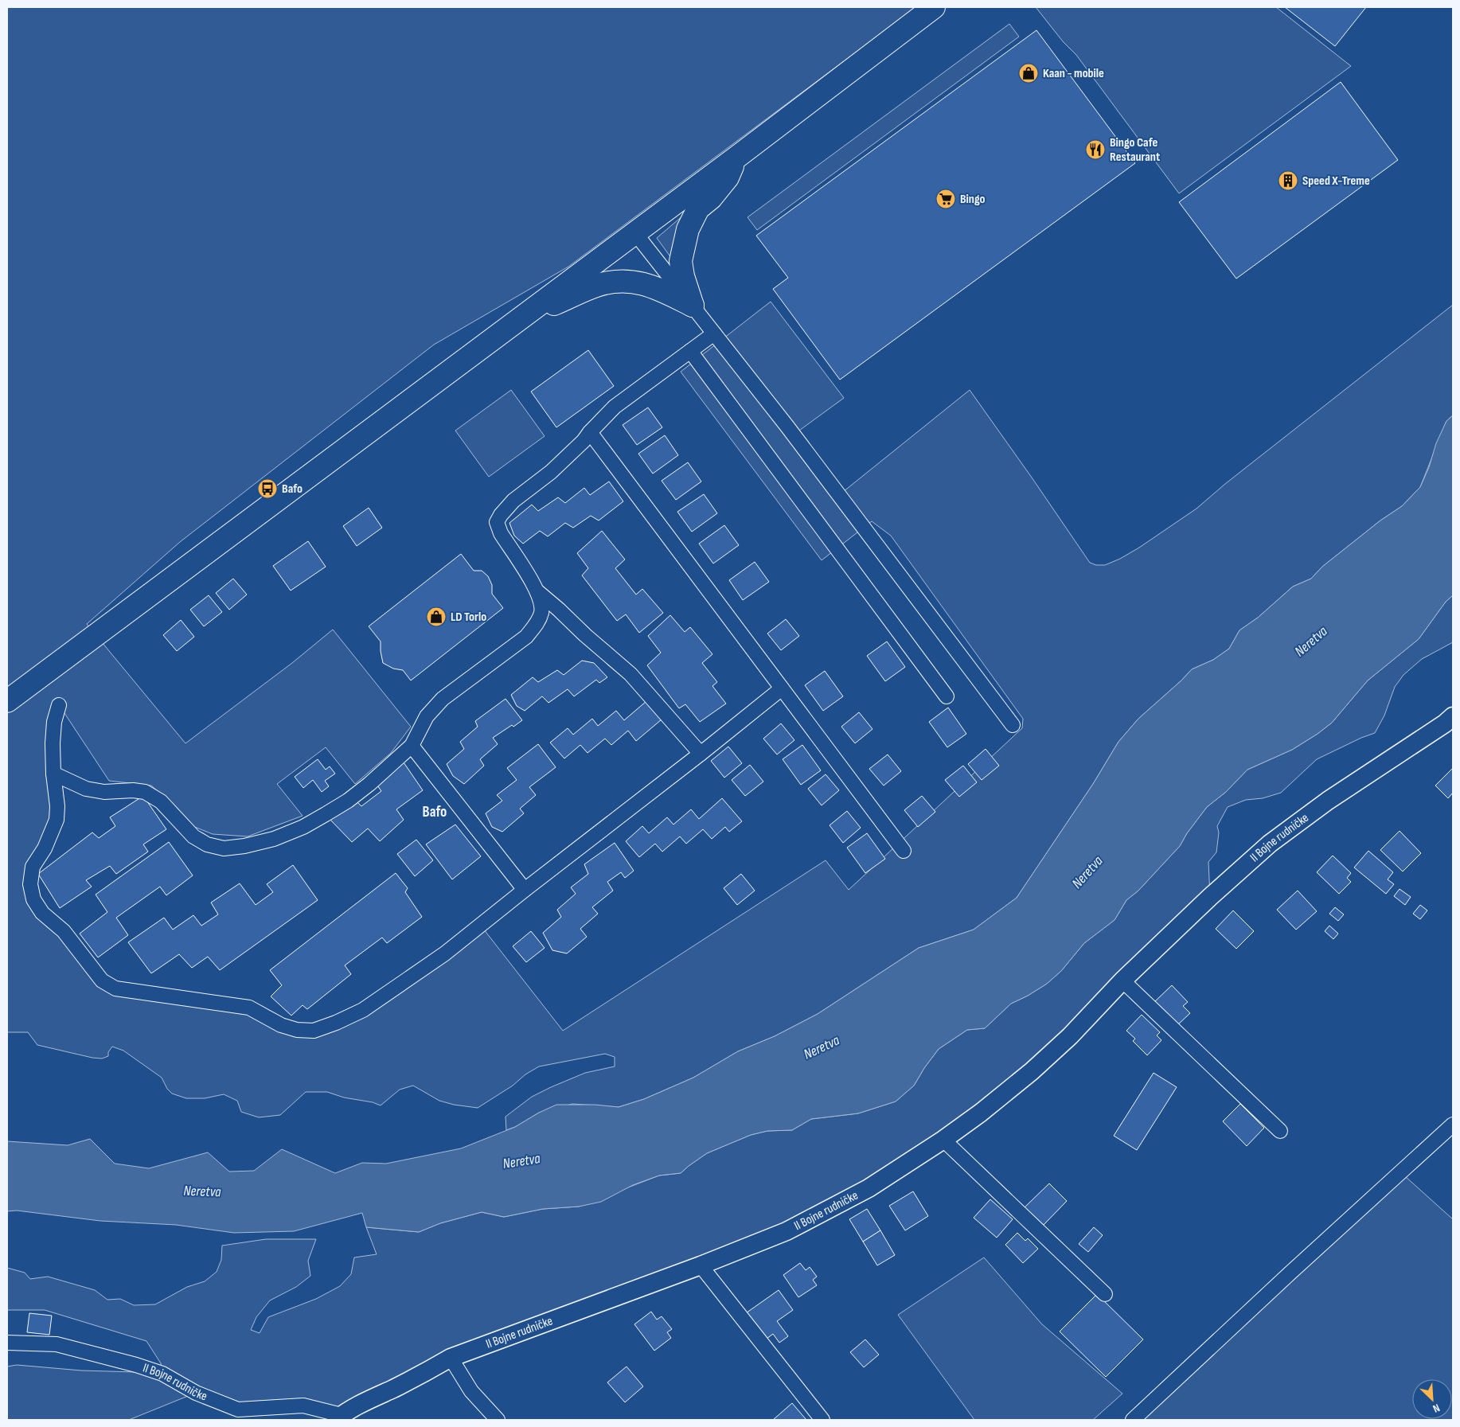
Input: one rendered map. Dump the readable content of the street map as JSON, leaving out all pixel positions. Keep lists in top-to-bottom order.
{
  "streets": {
    "street": ["II Bojne rudničke"]
  },
  "districts": ["Bafo"],
  "water": ["Neretva"],
  "places": {
    "shop": ["Kaan - mobile", "LD Torlo"],
    "restaurant": ["Bingo Cafe Restaurant"],
    "building": ["Speed X-Treme"],
    "supermarket": ["Bingo"],
    "bus stop": ["Bafo"]
  },
  "north": "bottom right"
}
